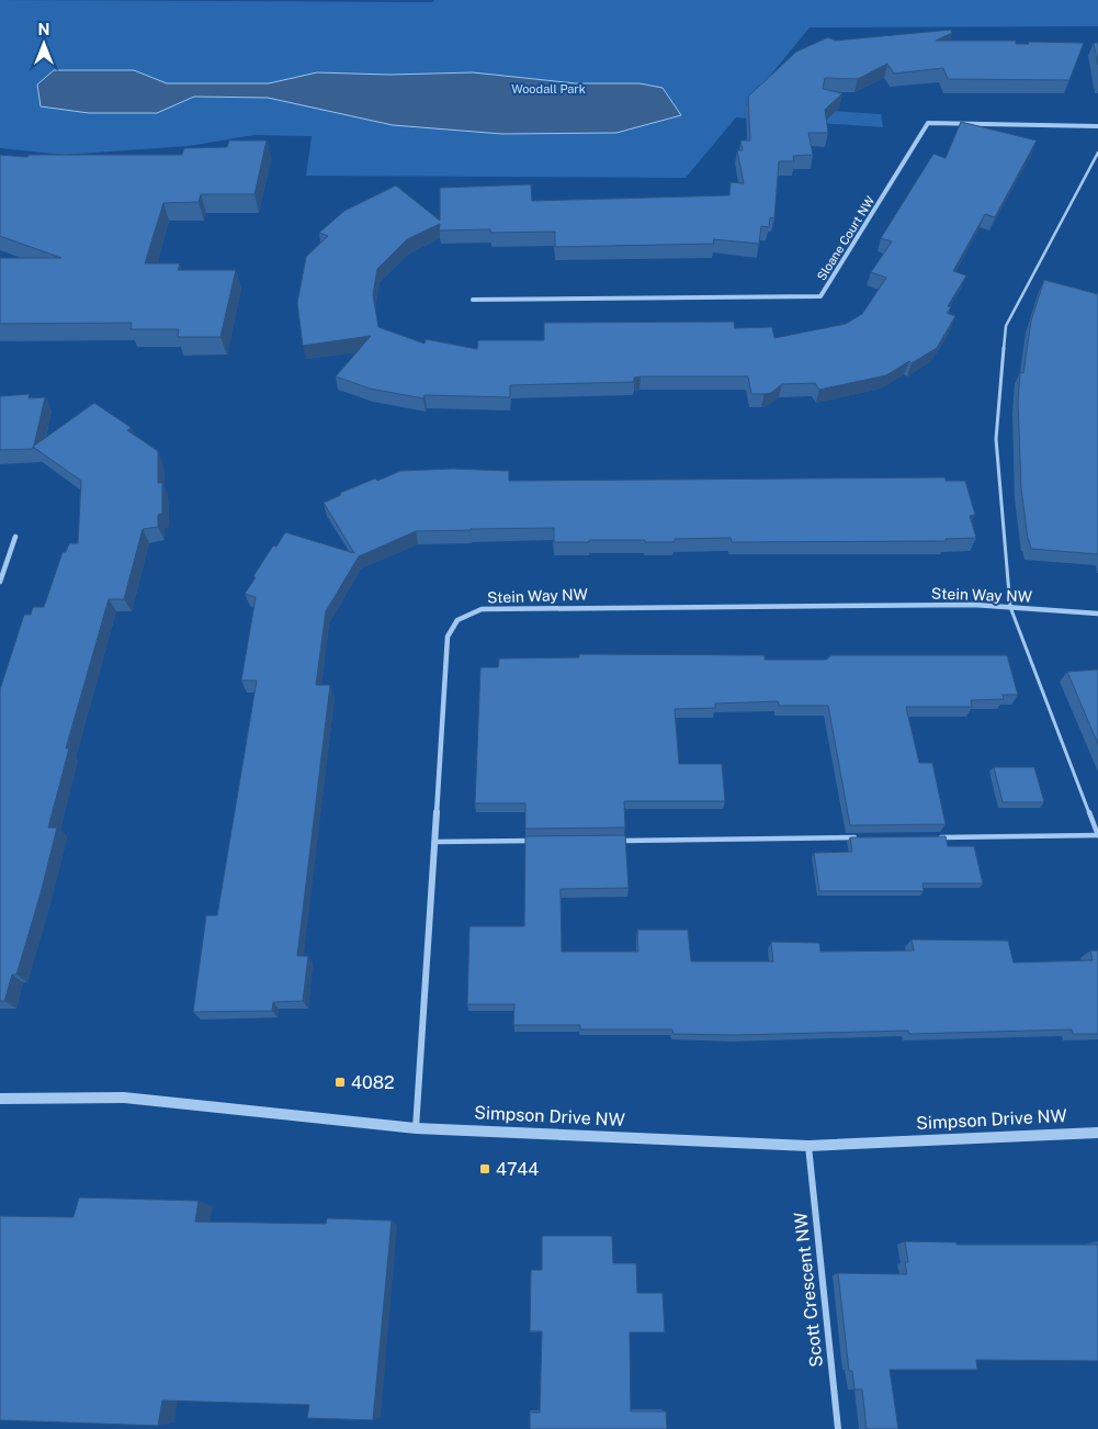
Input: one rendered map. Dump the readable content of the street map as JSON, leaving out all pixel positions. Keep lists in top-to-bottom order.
{
  "streets": {
    "street": [
      "Sloane Court NW",
      "Stein Way NW",
      "Simpson Drive NW",
      "Scott Crescent NW"
    ]
  },
  "crossings": [
    ["Stein Way NW", "Simpson Drive NW"],
    ["Simpson Drive NW", "Scott Crescent NW"]
  ],
  "parks": ["Woodall Park"],
  "places": {
    "transit": ["4082", "4744"]
  },
  "north": "top"
}
